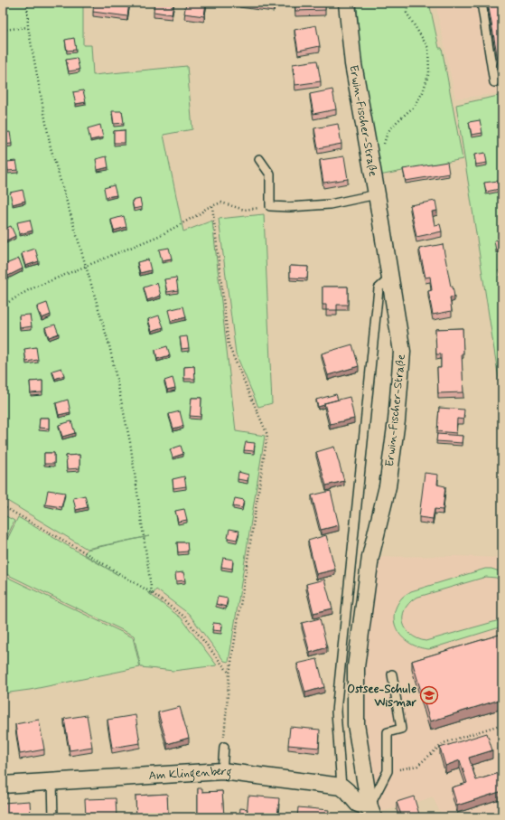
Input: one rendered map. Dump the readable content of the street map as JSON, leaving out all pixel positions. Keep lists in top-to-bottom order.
{
  "streets": {
    "street": ["Erwin-Fischer-Straße", "Am Klingenberg"]
  },
  "places": {
    "school or university": ["Ostsee-Schule Wismar"]
  }
}
